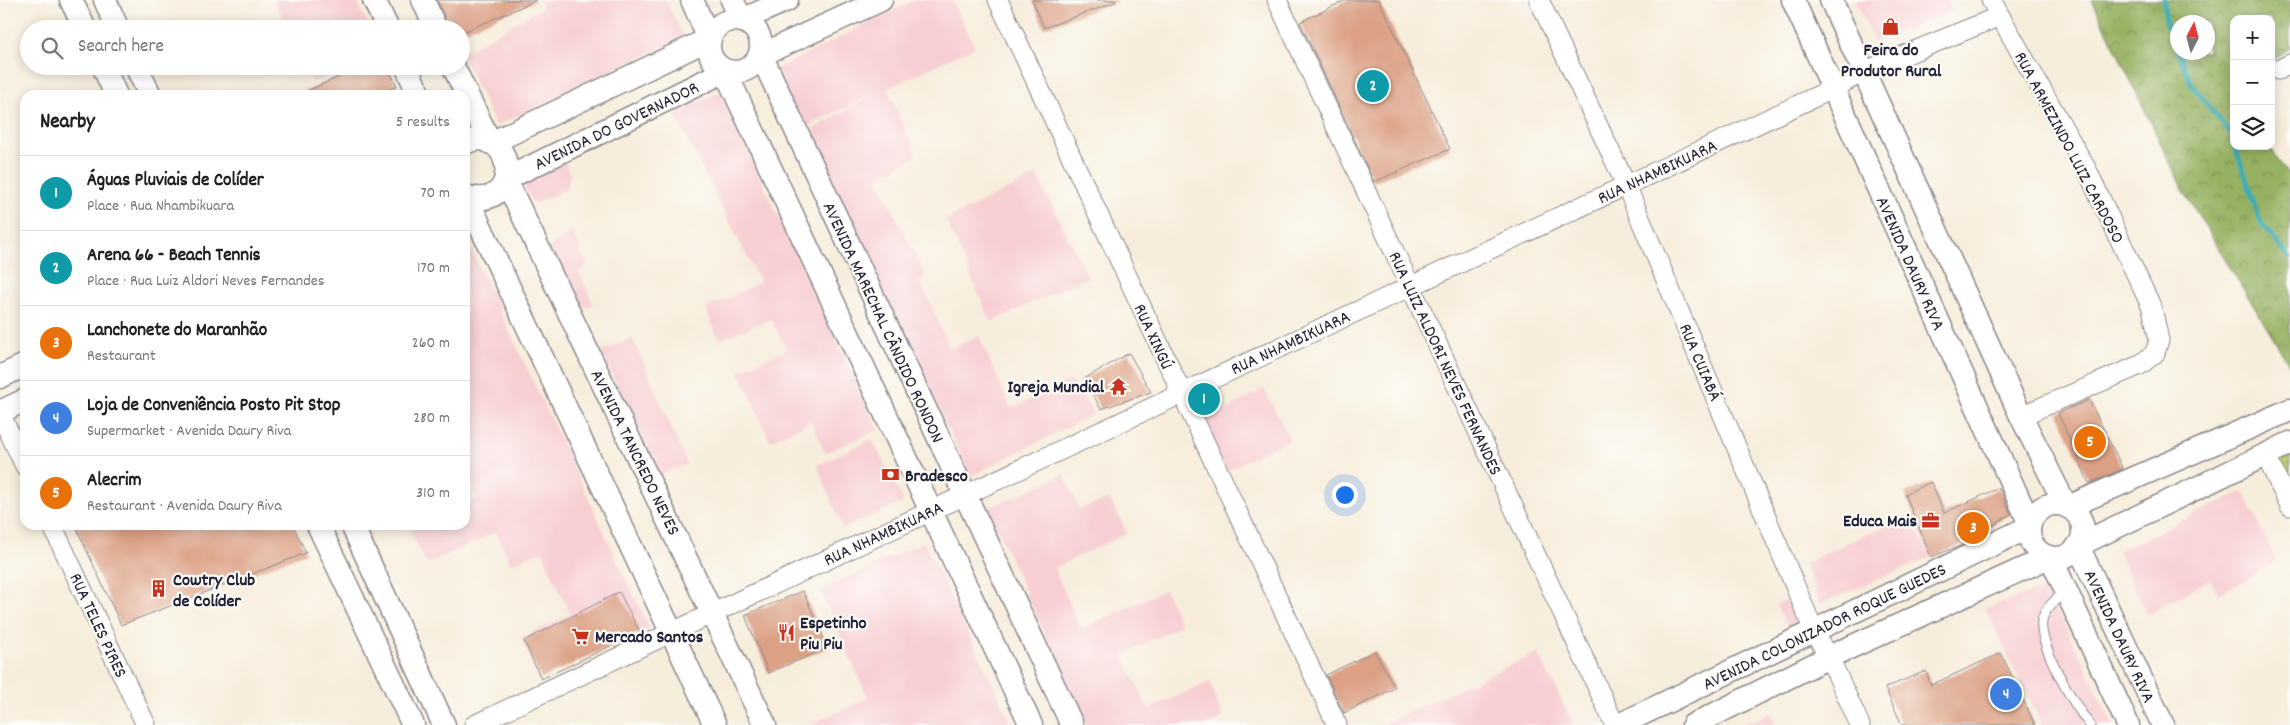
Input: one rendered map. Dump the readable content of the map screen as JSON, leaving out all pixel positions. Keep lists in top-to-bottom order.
{
  "streets": {
    "street": [
      "AVENIDA DO GOVERNADOR",
      "RUA ARMEZINDO LUIZ CARDOSO",
      "RUA NHAMBIKUARA",
      "AVENIDA DAURY RIVA",
      "AVENIDA MARECHAL CÂNDIDO RONDON",
      "RUA XINGÚ",
      "RUA CUIABÁ",
      "RUA LUIZ ALDORI NEVES FERNANDES",
      "AVENIDA TANCREDO NEVES",
      "RUA TELES PIRES",
      "AVENIDA COLONIZADOR ROQUE GUEDES"
    ]
  },
  "crossings": [
    ["AVENIDA DO GOVERNADOR", "AVENIDA MARECHAL CÂNDIDO RONDON"],
    ["AVENIDA DO GOVERNADOR", "AVENIDA TANCREDO NEVES"],
    ["RUA ARMEZINDO LUIZ CARDOSO", "RUA NHAMBIKUARA"],
    ["RUA ARMEZINDO LUIZ CARDOSO", "AVENIDA DAURY RIVA"],
    ["RUA NHAMBIKUARA", "AVENIDA DAURY RIVA"],
    ["RUA NHAMBIKUARA", "AVENIDA MARECHAL CÂNDIDO RONDON"],
    ["RUA NHAMBIKUARA", "RUA XINGÚ"],
    ["RUA NHAMBIKUARA", "RUA CUIABÁ"],
    ["RUA NHAMBIKUARA", "RUA LUIZ ALDORI NEVES FERNANDES"],
    ["RUA NHAMBIKUARA", "AVENIDA TANCREDO NEVES"],
    ["AVENIDA DAURY RIVA", "AVENIDA COLONIZADOR ROQUE GUEDES"],
    ["RUA CUIABÁ", "AVENIDA COLONIZADOR ROQUE GUEDES"]
  ],
  "places": {
    "shop": ["Feira do Produtor Rural"],
    "temple": ["Igreja Mundial"],
    "bank": ["Bradesco"],
    "office": ["Educa Mais"],
    "building": ["Cowtry Club de Colíder"],
    "restaurant": ["Espetinho Piu Piu"],
    "supermarket": ["Mercado Santos"]
  },
  "north": "top",
  "page": {
    "map_buttons": ["+", "−"],
    "search": "Search here",
    "pins": [
      "2",
      "1",
      "5",
      "3",
      "4"
    ],
    "heading": ["Nearby", "5 results"],
    "list": [
      {
        "mark": "1",
        "name": "Águas Pluviais de Colíder",
        "note": "Place · Rua Nhambikuara",
        "value": "70 m"
      },
      {
        "mark": "2",
        "name": "Arena 66 - Beach Tennis",
        "note": "Place · Rua Luiz Aldori Neves Fernandes",
        "value": "170 m"
      },
      {
        "mark": "3",
        "name": "Lanchonete do Maranhão",
        "note": "Restaurant",
        "value": "260 m"
      },
      {
        "mark": "4",
        "name": "Loja de Conveniência Posto Pit Stop",
        "note": "Supermarket · Avenida Daury Riva",
        "value": "280 m"
      },
      {
        "mark": "5",
        "name": "Alecrim",
        "note": "Restaurant · Avenida Daury Riva",
        "value": "310 m"
      }
    ]
  }
}
